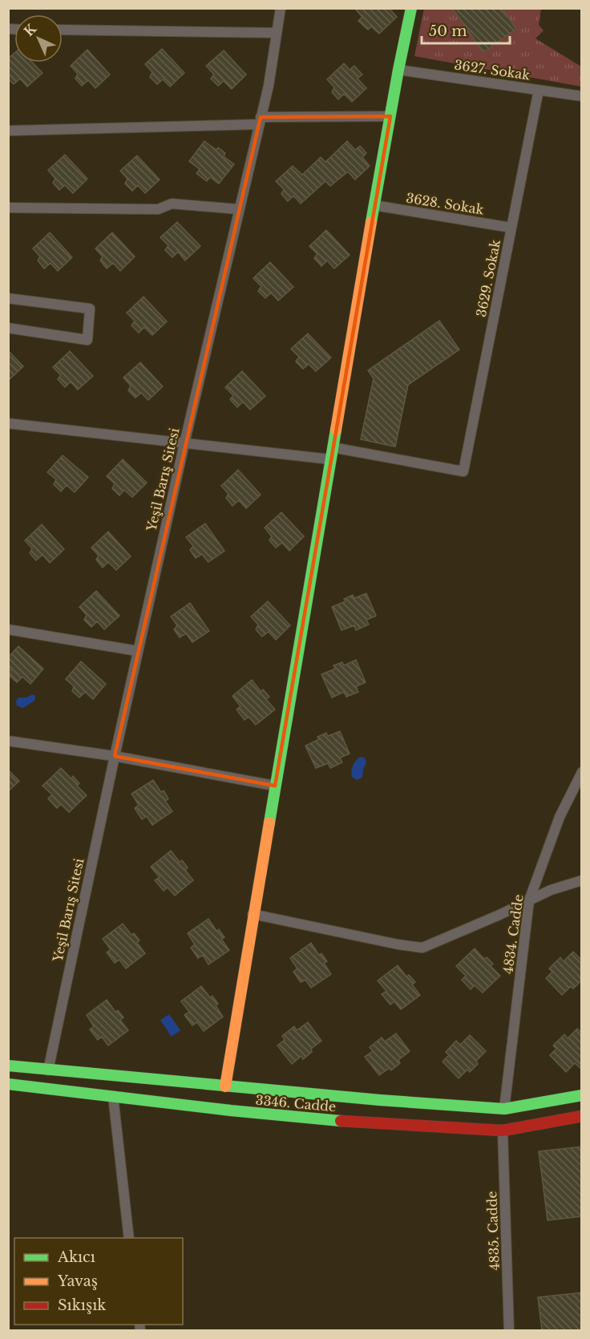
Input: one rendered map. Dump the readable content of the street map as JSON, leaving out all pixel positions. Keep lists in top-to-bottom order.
{
  "streets": {
    "street": [
      "3627. Sokak",
      "3628. Sokak",
      "3629. Sokak",
      "Yeşil Barış Sitesi",
      "4834. Cadde",
      "3346. Cadde",
      "4835. Cadde"
    ]
  },
  "crossings": [
    ["3627. Sokak", "3629. Sokak"],
    ["3628. Sokak", "3629. Sokak"],
    ["Yeşil Barış Sitesi", "3346. Cadde"],
    ["4834. Cadde", "3346. Cadde"],
    ["3346. Cadde", "4835. Cadde"]
  ],
  "legend": ["Akıcı", "Yavaş", "Sıkışık"],
  "scale_bar": "50 m",
  "north": "top left"
}
